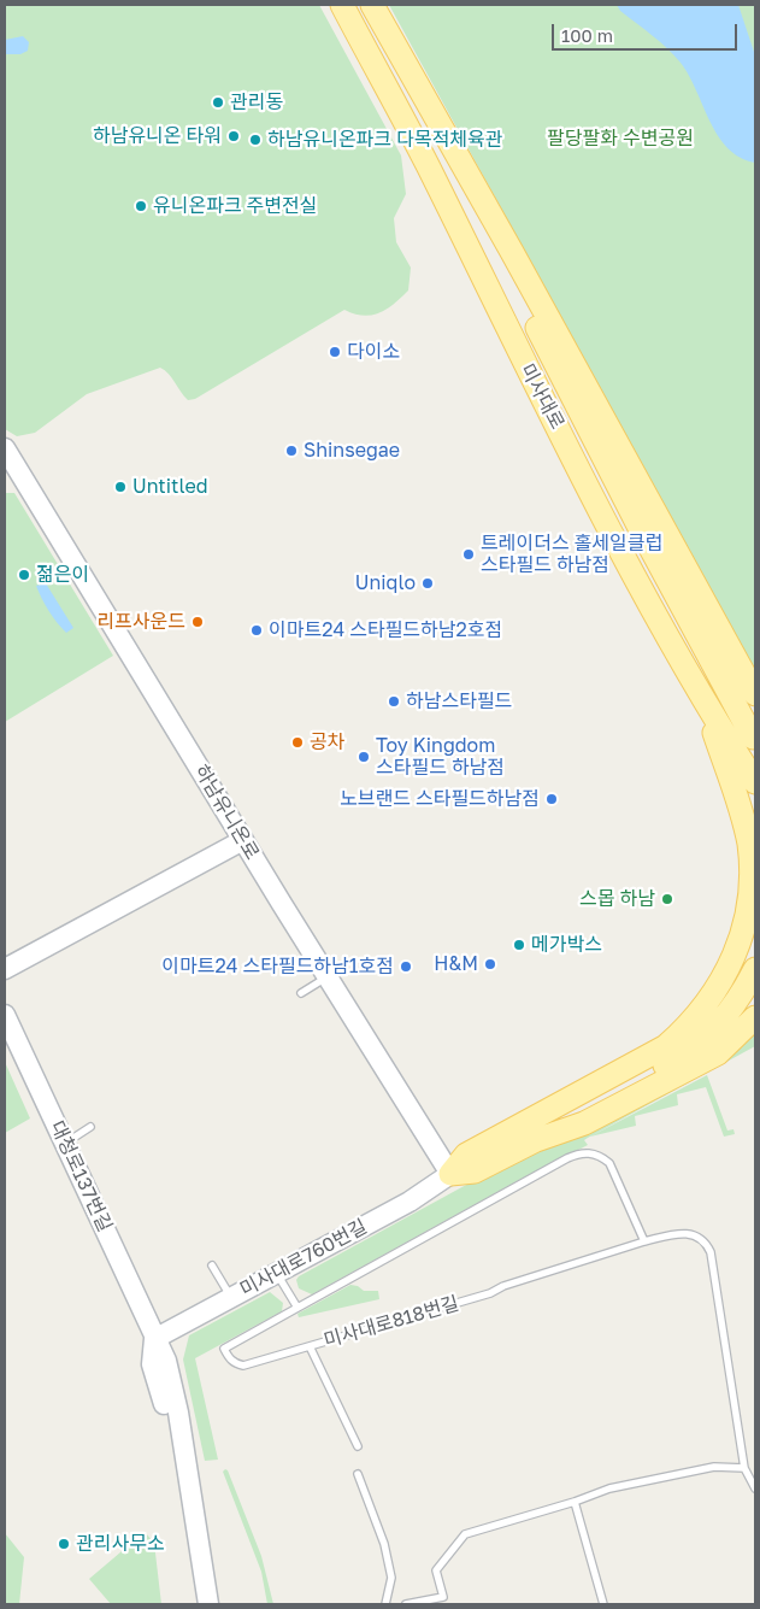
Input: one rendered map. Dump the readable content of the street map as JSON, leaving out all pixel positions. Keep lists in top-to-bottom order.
{
  "streets": {
    "main road": [
      "미사대로",
      "하남유니온로",
      "대청로137번길",
      "미사대로760번길"
    ],
    "lane": ["미사대로818번길"]
  },
  "crossings": [
    ["하남유니온로", "미사대로760번길"],
    ["대청로137번길", "미사대로760번길"]
  ],
  "parks": ["팔당팔화 수변공원"],
  "places": [
    "관리동",
    "하남유니온 타워",
    "하남유니온파크 다목적체육관",
    "유니온파크 주변전실",
    "다이소",
    "Shinsegae",
    "Untitled",
    "트레이더스 홀세일클럽 스타필드 하남점",
    "젊은이",
    "Uniqlo",
    "리프사운드",
    "이마트24 스타필드하남2호점",
    "하남스타필드",
    "공차",
    "Toy Kingdom 스타필드 하남점",
    "노브랜드 스타필드하남점",
    "스몹 하남",
    "메가박스",
    "H&M",
    "이마트24 스타필드하남1호점",
    "관리사무소"
  ],
  "scale_bar": "100 m"
}
